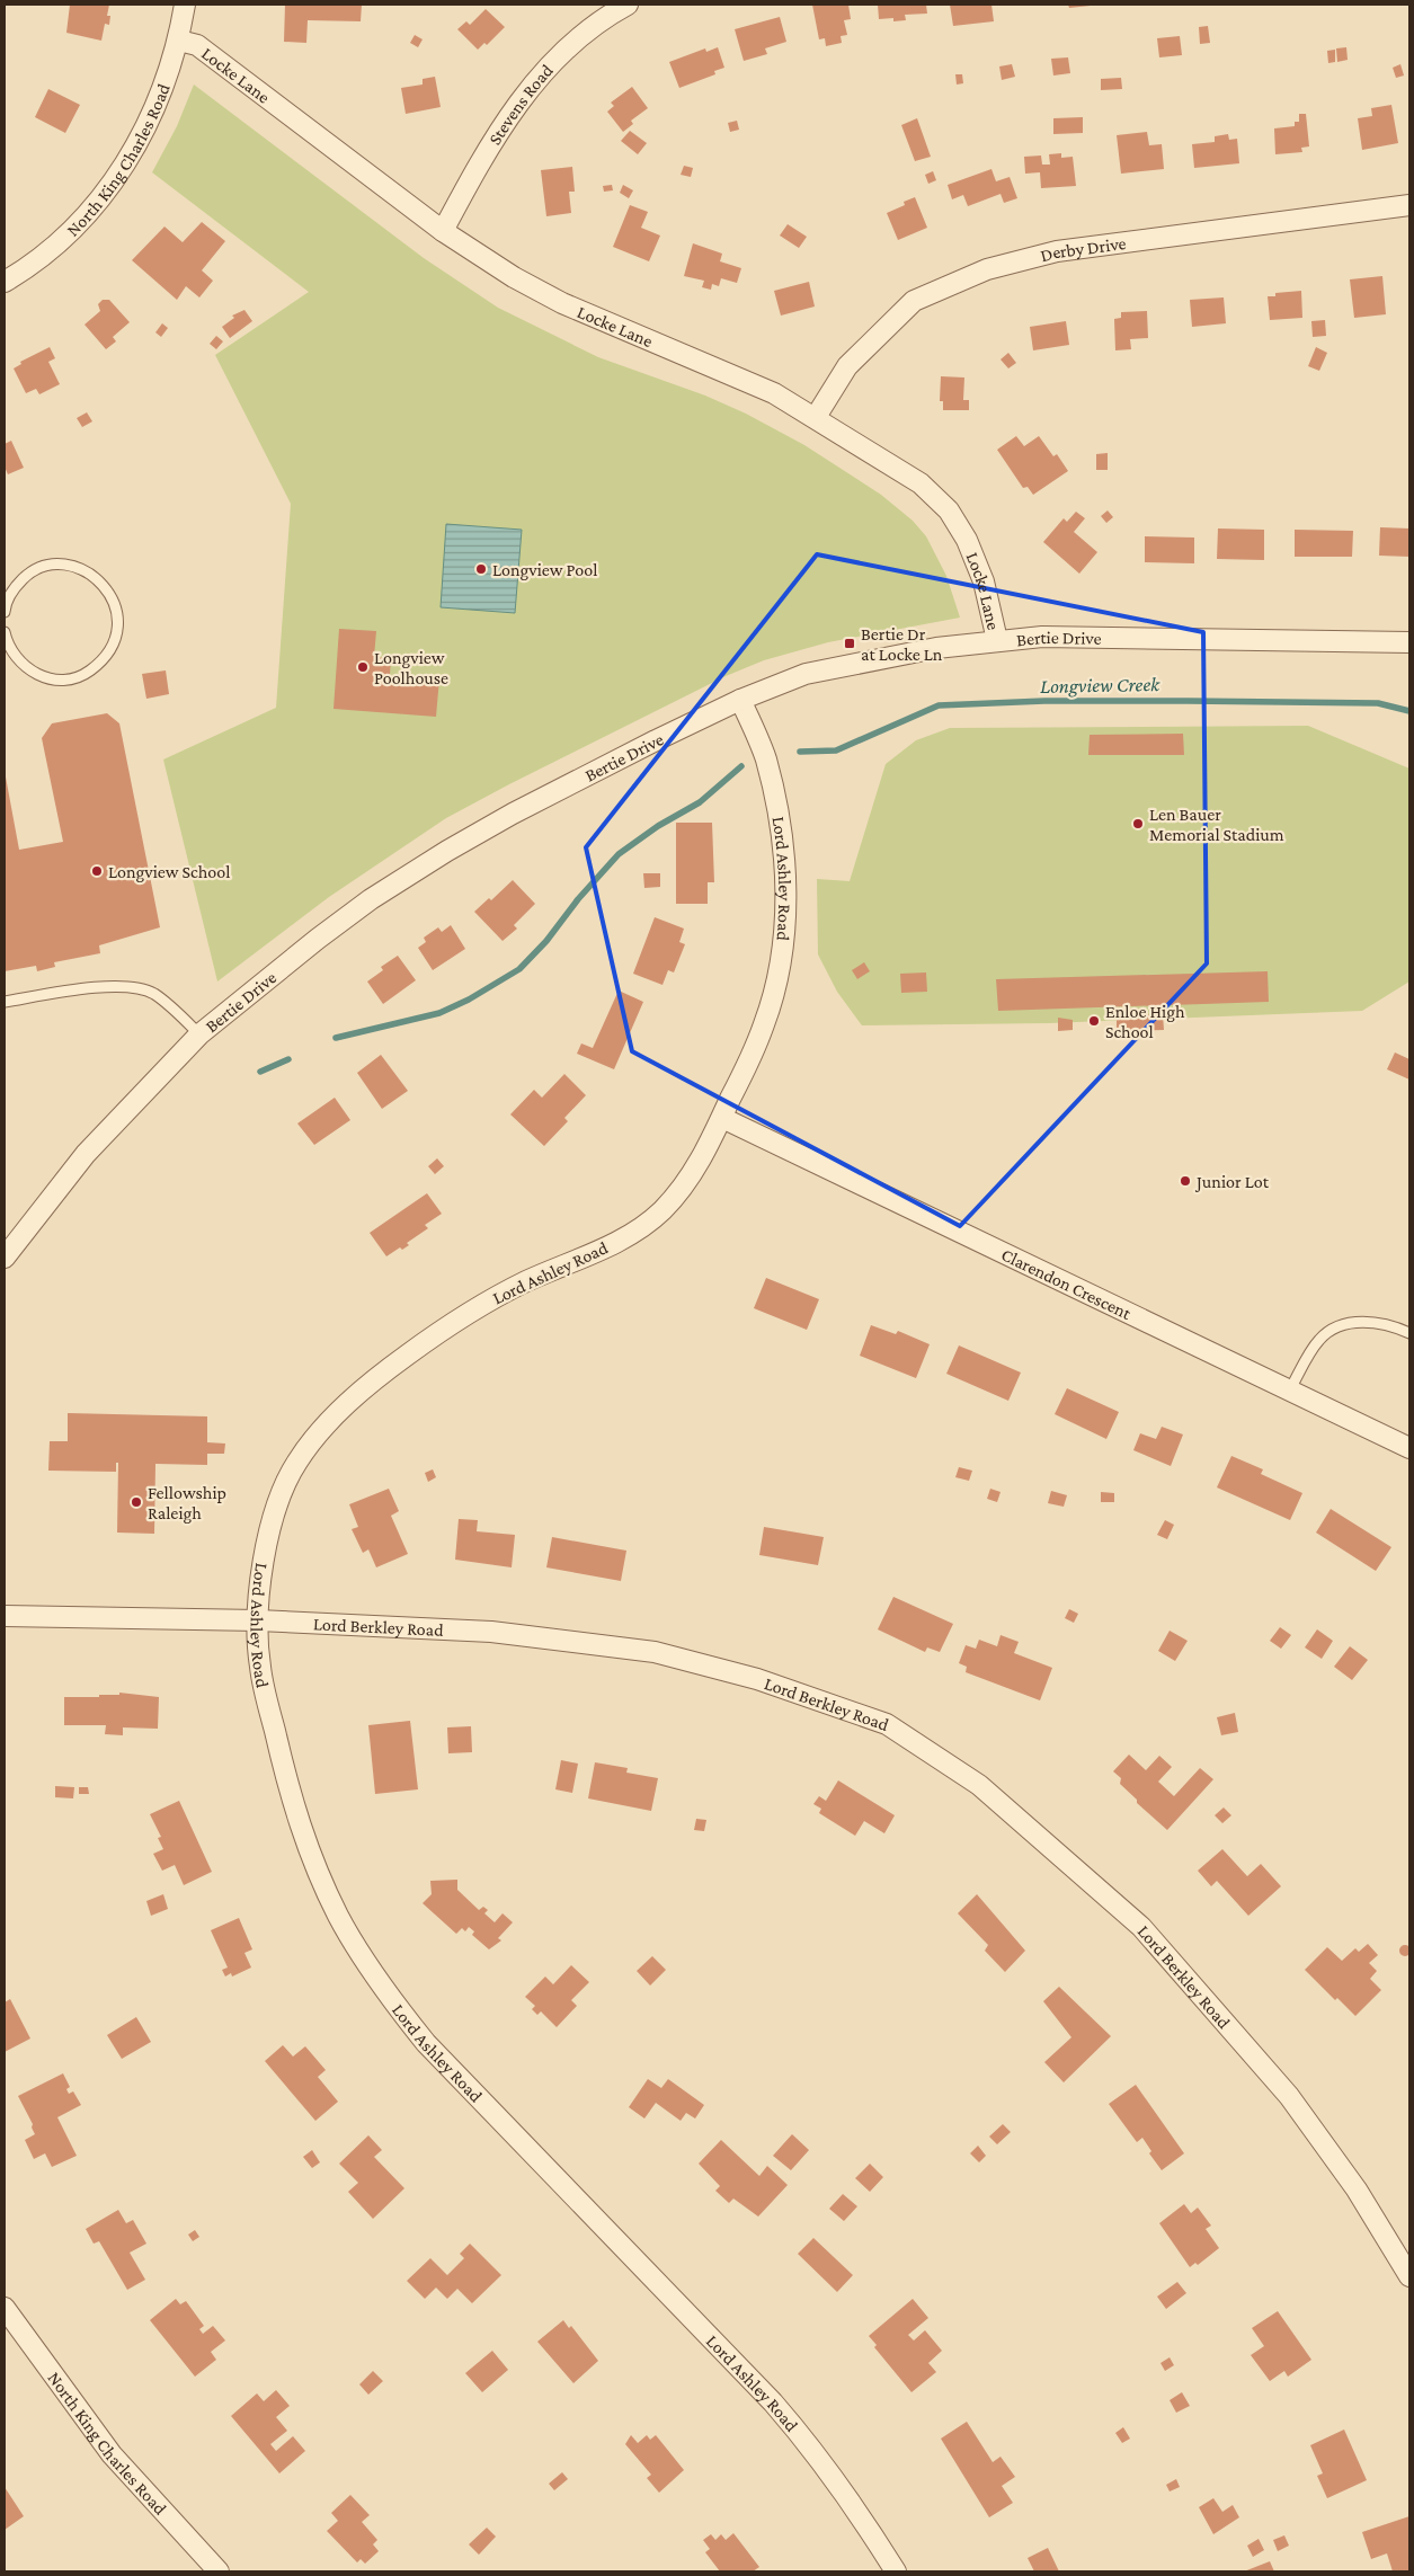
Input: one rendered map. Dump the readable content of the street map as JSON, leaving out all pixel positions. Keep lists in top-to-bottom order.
{
  "streets": {
    "street": [
      "Locke Lane",
      "Stevens Road",
      "North King Charles Road",
      "Derby Drive",
      "Bertie Drive",
      "Lord Ashley Road",
      "Clarendon Crescent",
      "Lord Berkley Road"
    ]
  },
  "crossings": [
    ["Locke Lane", "Stevens Road"],
    ["Locke Lane", "North King Charles Road"],
    ["Locke Lane", "Derby Drive"],
    ["Locke Lane", "Bertie Drive"],
    ["Bertie Drive", "Lord Ashley Road"],
    ["Lord Ashley Road", "Clarendon Crescent"],
    ["Lord Ashley Road", "Lord Berkley Road"]
  ],
  "water": ["Longview Creek"],
  "places": {
    "other": [
      "Longview Pool",
      "Longview Poolhouse",
      "Len Bauer Memorial Stadium",
      "Longview School",
      "Enloe High School",
      "Junior Lot",
      "Fellowship Raleigh"
    ],
    "transit": ["Bertie Dr at Locke Ln"]
  }
}
